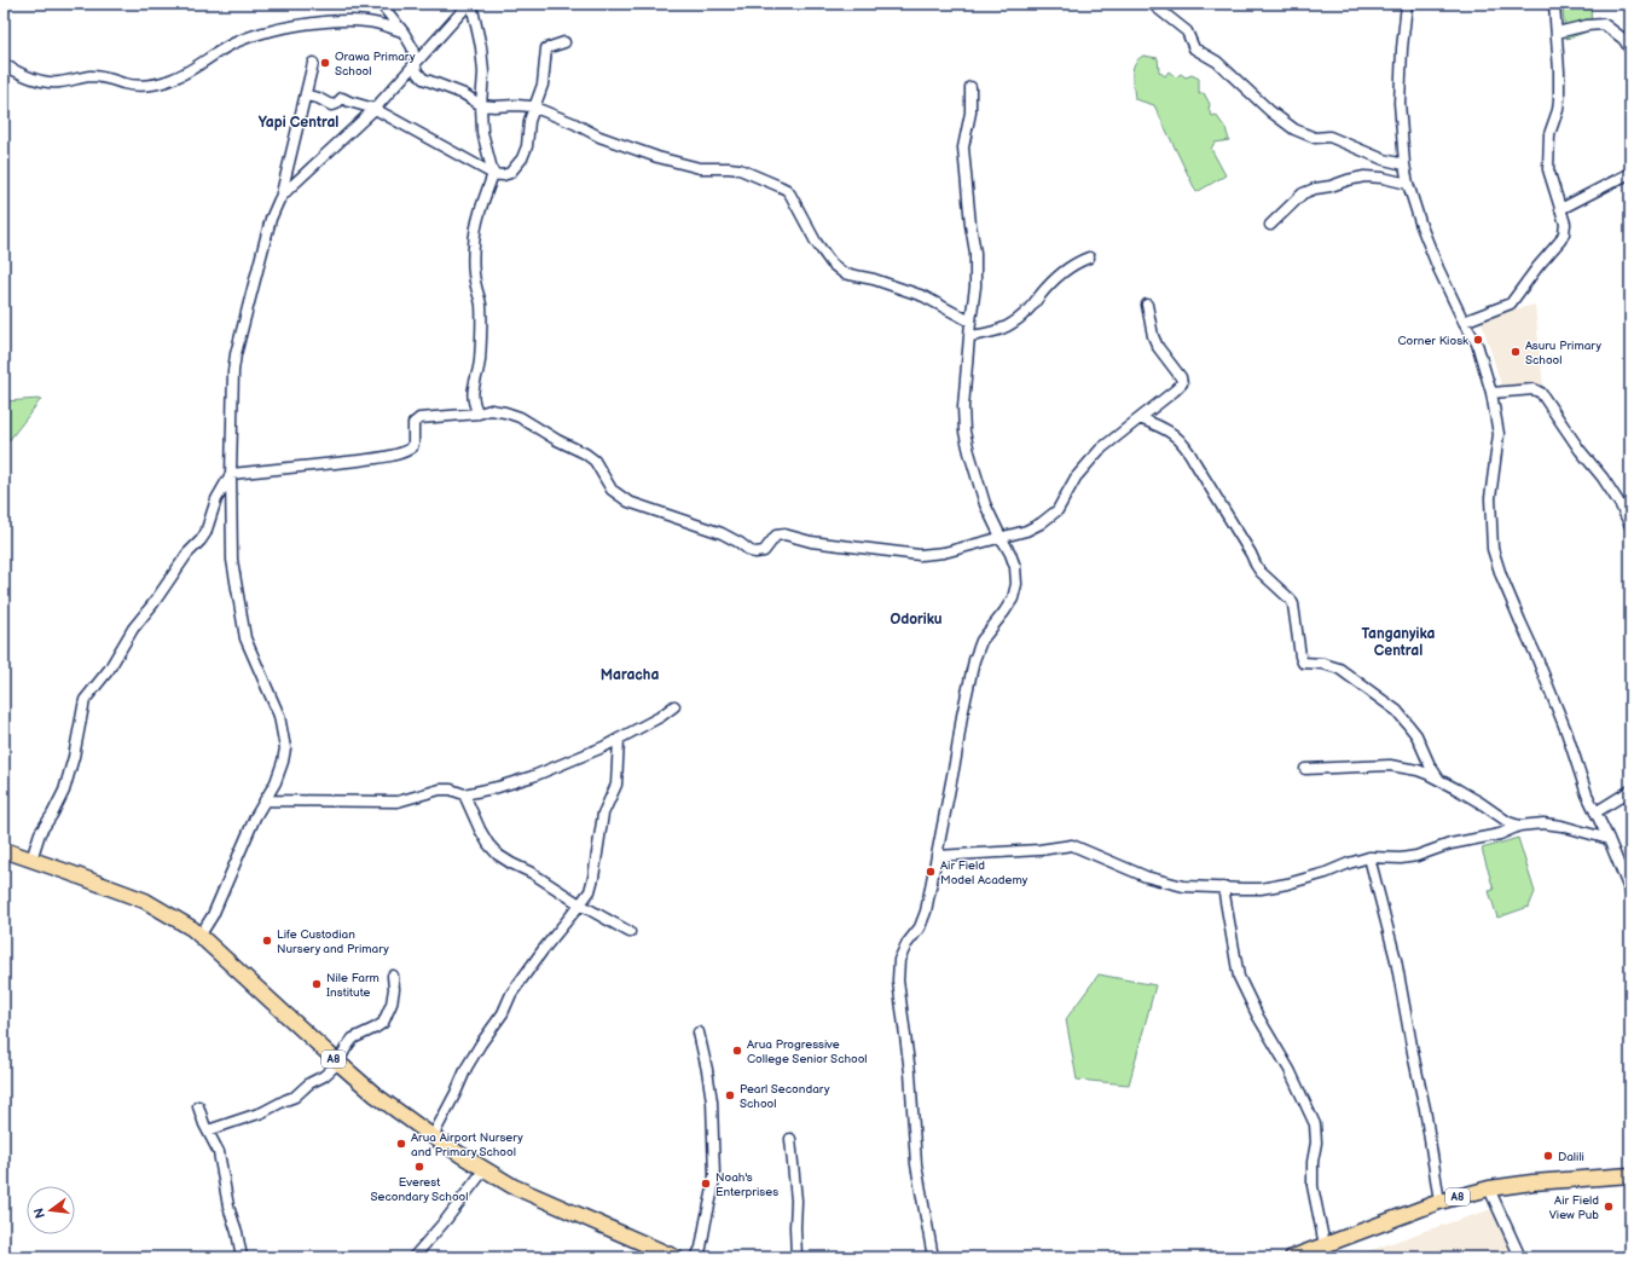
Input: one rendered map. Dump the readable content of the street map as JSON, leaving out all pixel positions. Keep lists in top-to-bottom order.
{
  "streets": {
    "main road": ["A8"]
  },
  "districts": [
    "Yapi Central",
    "Odoriku",
    "Tanganyika Central",
    "Maracha"
  ],
  "places": [
    "Orawa Primary School",
    "Corner Kiosk",
    "Asuru Primary School",
    "Air Field Model Academy",
    "Life Custodian Nursery and Primary",
    "Nile Farm Institute",
    "Arua Progressive College Senior School",
    "Pearl Secondary School",
    "Arua Airport Nursery and Primary School",
    "Dalili",
    "Everest Secondary School",
    "Noah's Enterprises",
    "Air Field View Pub"
  ],
  "north": "left"
}
